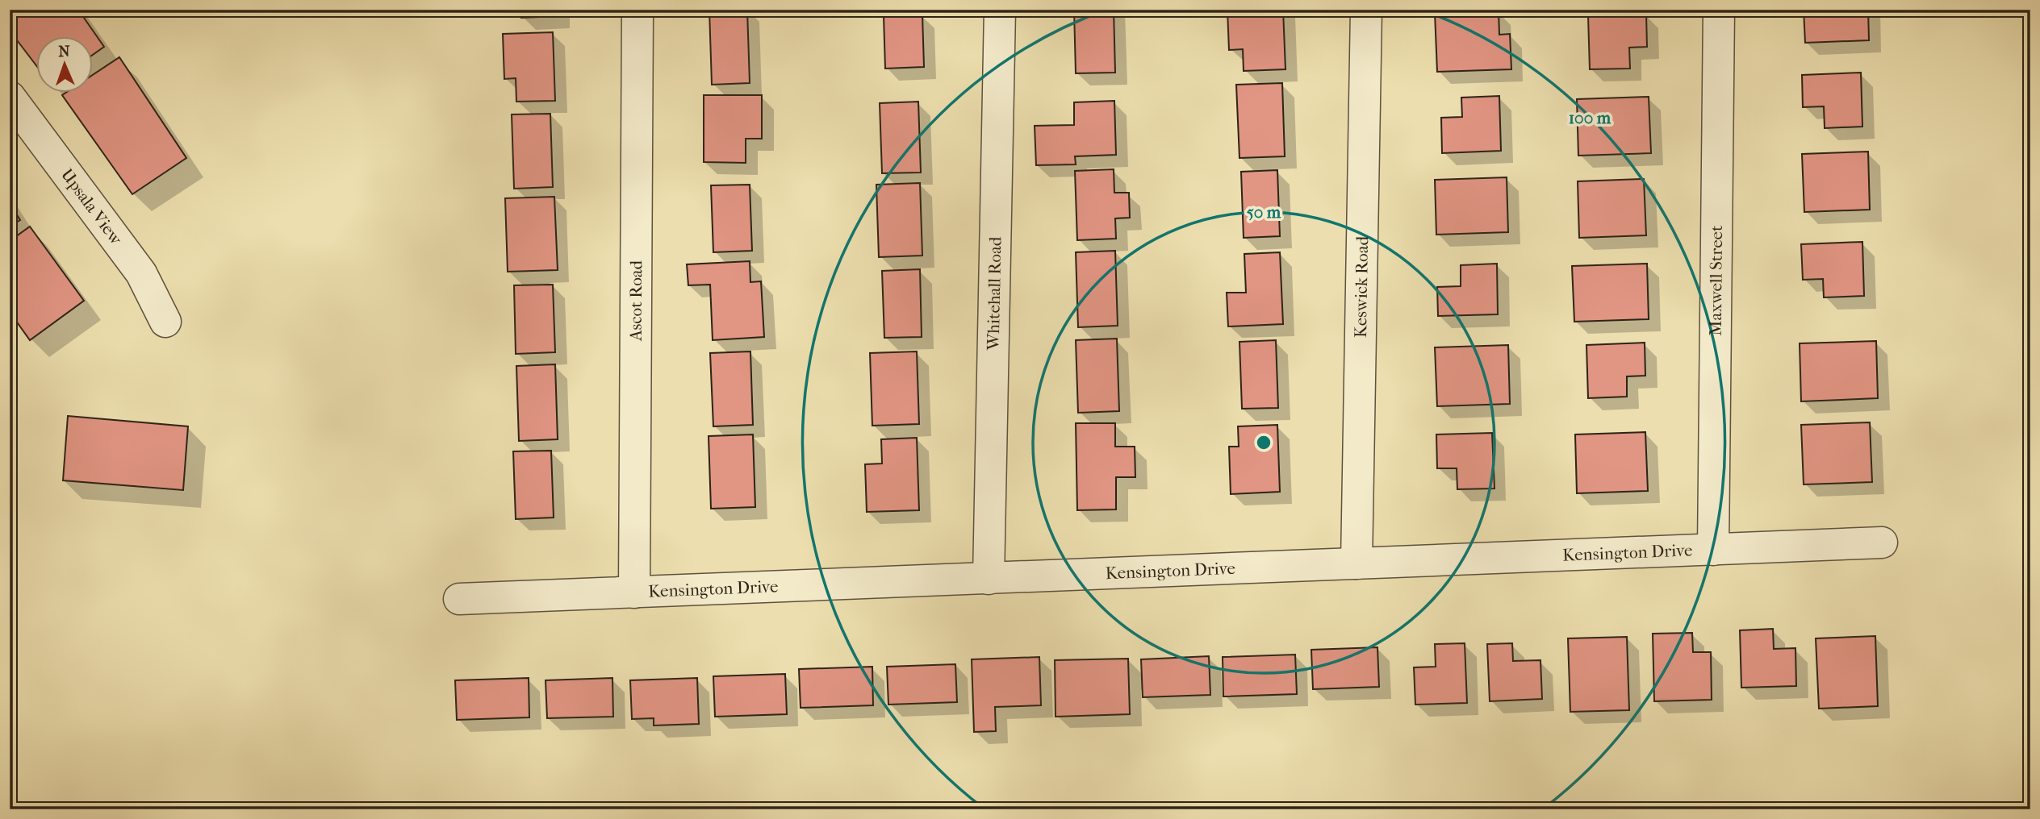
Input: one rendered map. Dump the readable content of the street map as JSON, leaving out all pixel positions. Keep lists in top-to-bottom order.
{
  "streets": {
    "street": [
      "Upsala View",
      "Maxwell Street",
      "Keswick Road",
      "Whitehall Road",
      "Ascot Road",
      "Kensington Drive"
    ]
  },
  "crossings": [
    ["Maxwell Street", "Kensington Drive"],
    ["Keswick Road", "Kensington Drive"],
    ["Whitehall Road", "Kensington Drive"],
    ["Ascot Road", "Kensington Drive"]
  ],
  "north": "top",
  "rings": ["100 m", "50 m"]
}
